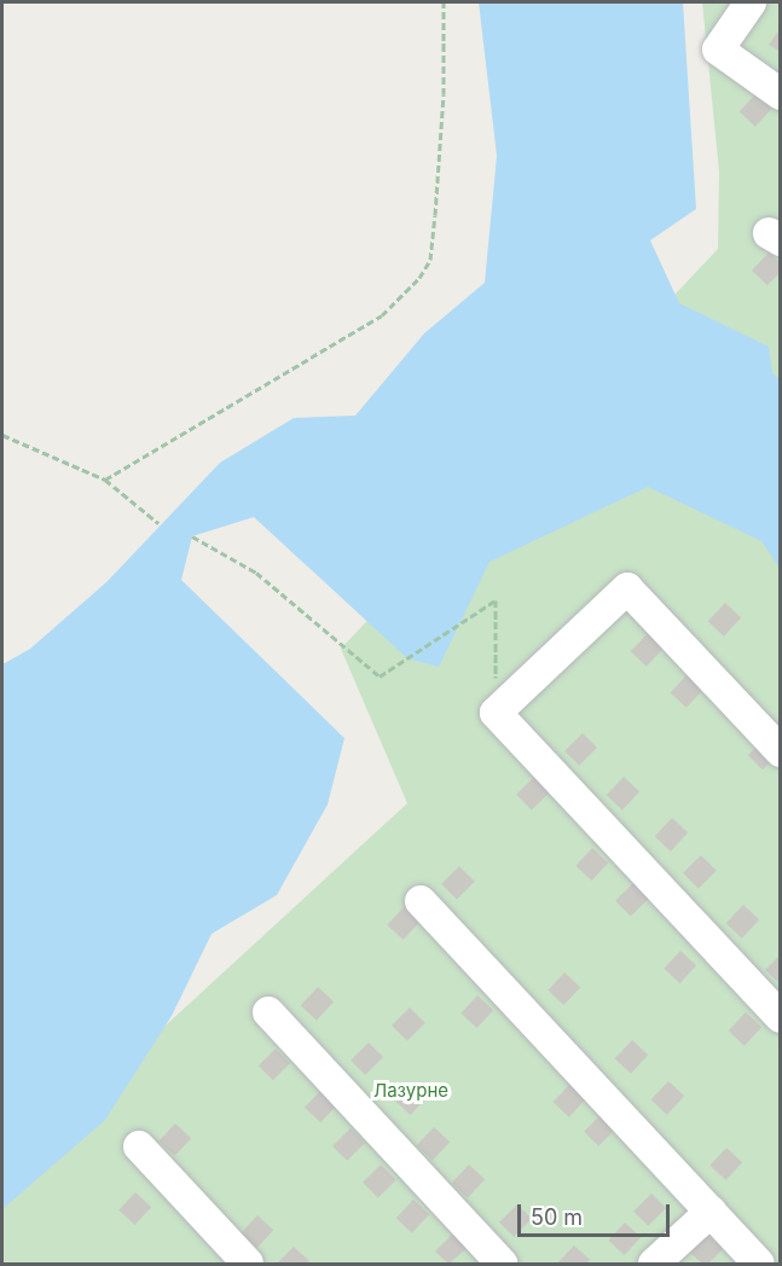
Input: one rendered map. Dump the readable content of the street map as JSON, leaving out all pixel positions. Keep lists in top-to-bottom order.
{
  "parks": ["Лазурне"],
  "scale_bar": "50 m"
}
